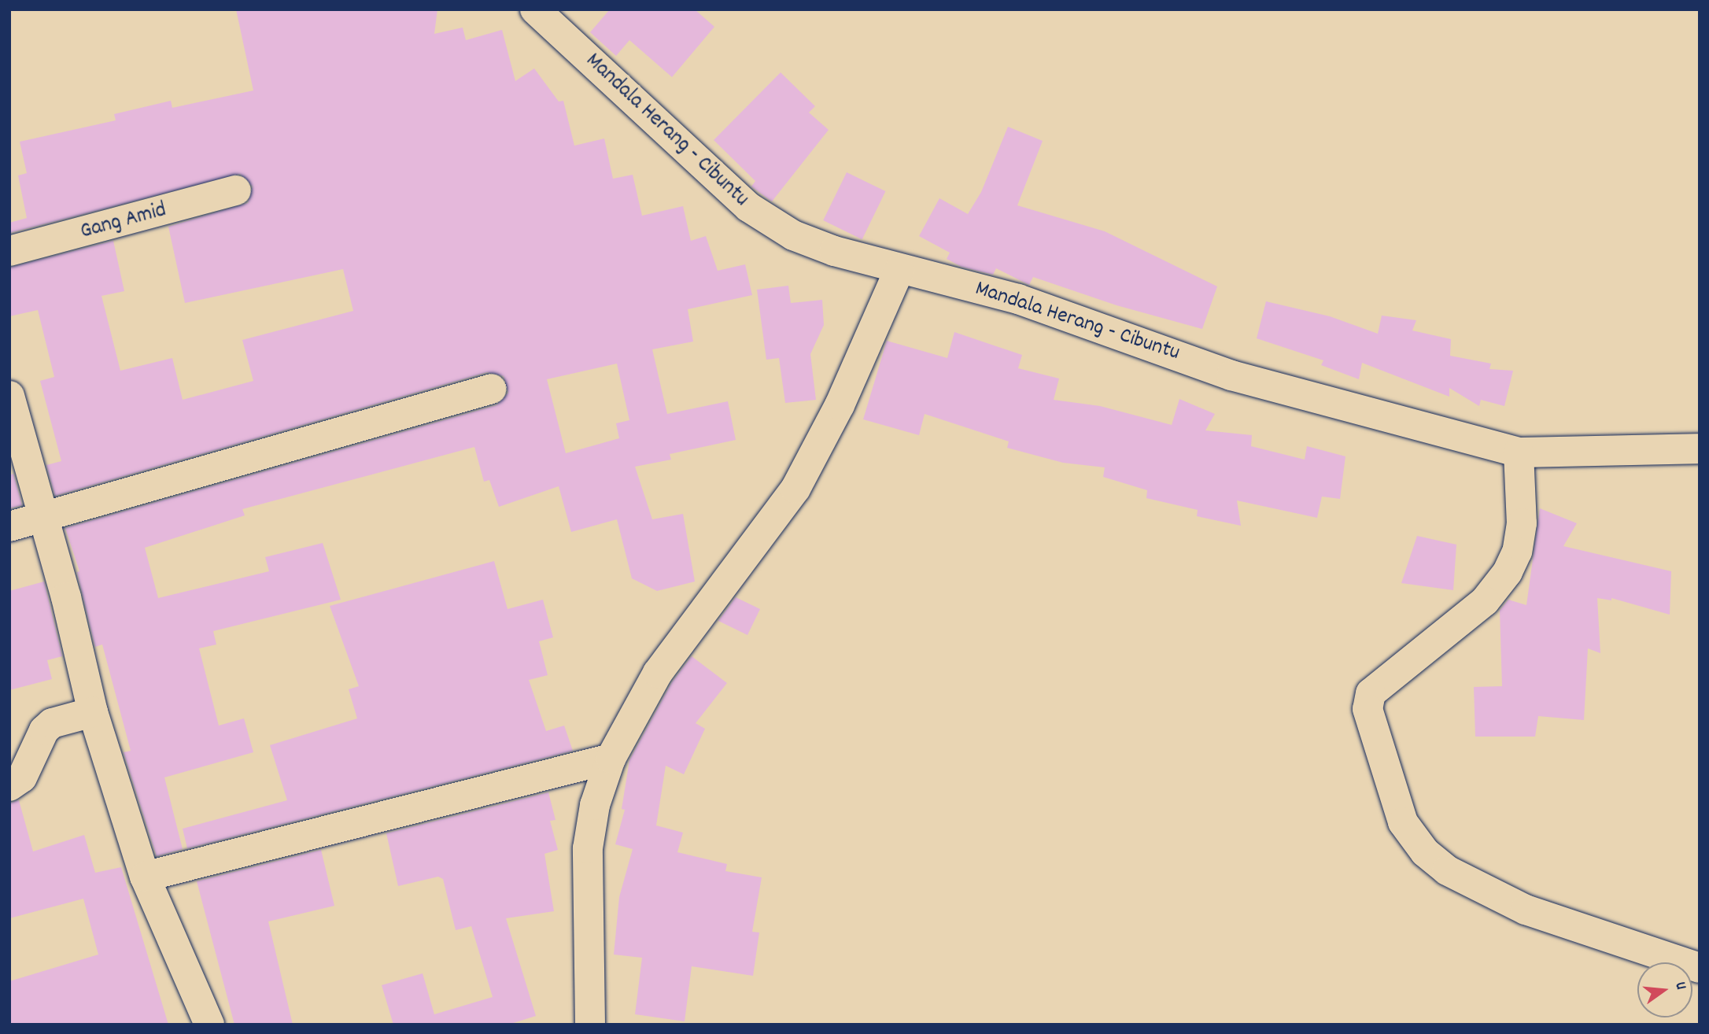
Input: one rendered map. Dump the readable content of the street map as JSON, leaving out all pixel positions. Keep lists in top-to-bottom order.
{
  "streets": {
    "street": ["Mandala Herang - Cibuntu", "Gang Amid"]
  },
  "north": "right"
}
